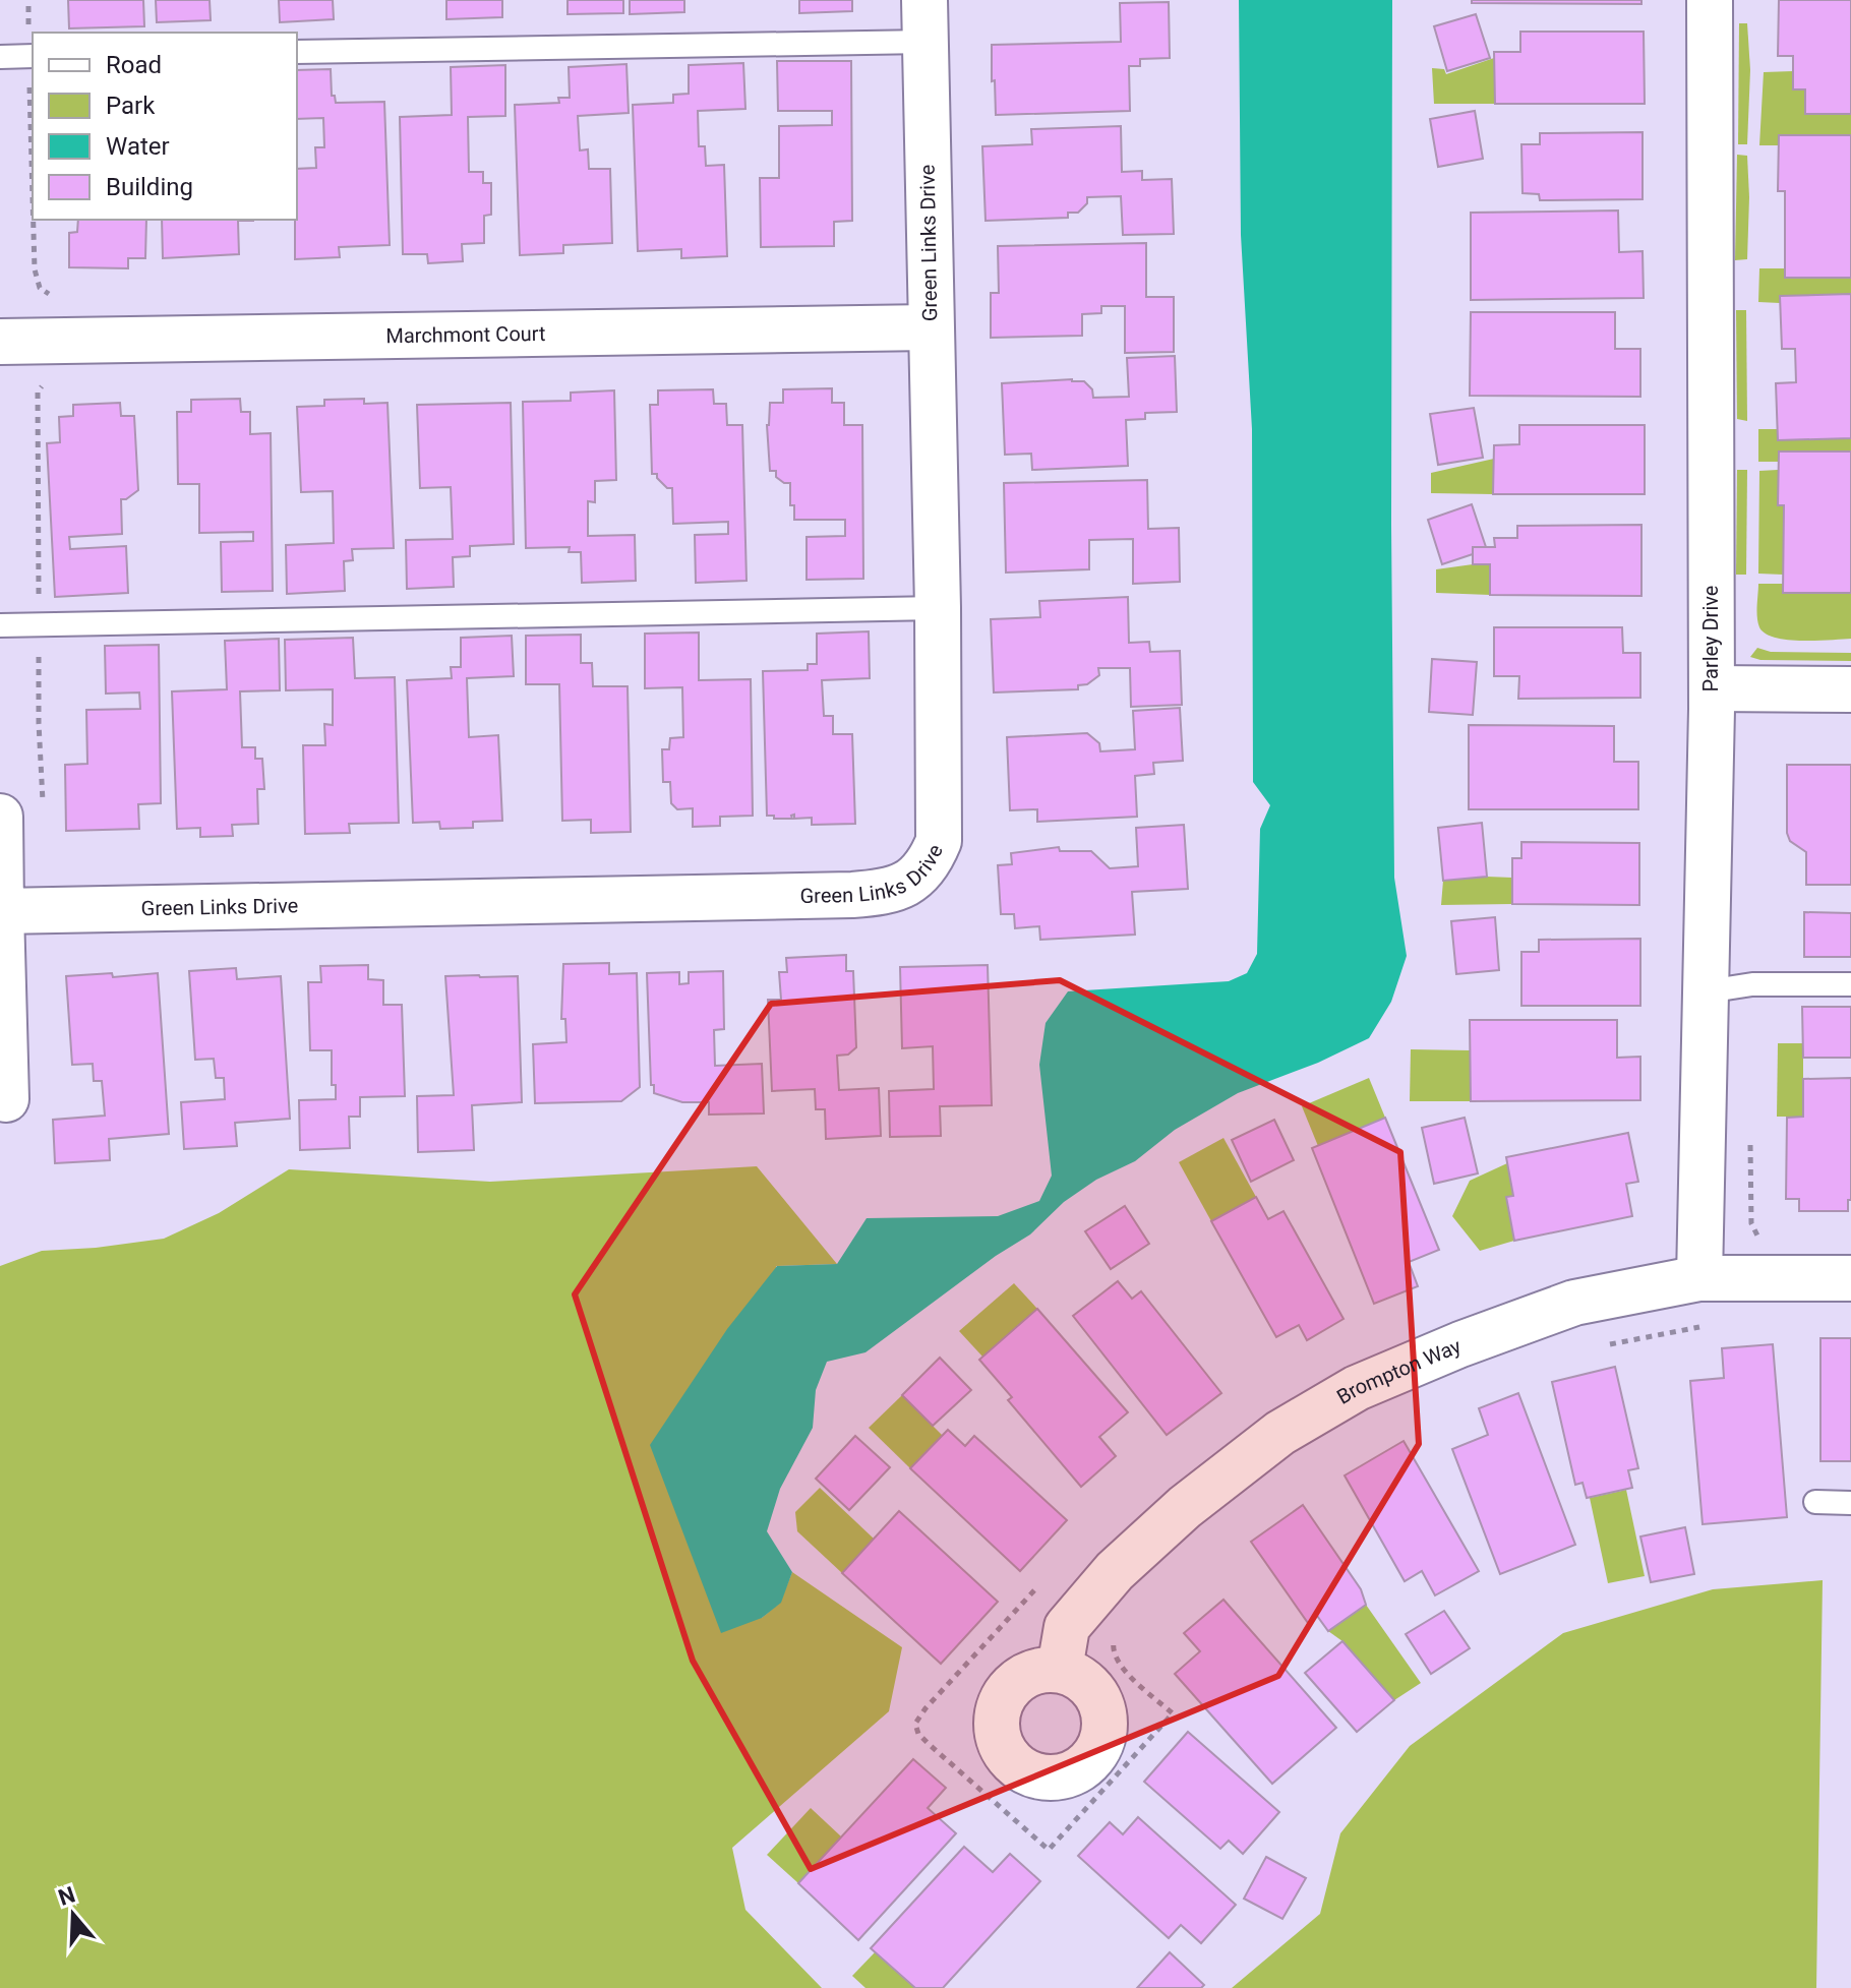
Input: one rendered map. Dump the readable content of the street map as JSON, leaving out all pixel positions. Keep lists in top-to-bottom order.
{
  "streets": {
    "street": [
      "Green Links Drive",
      "Marchmont Court",
      "Parley Drive",
      "Brompton Way"
    ]
  },
  "crossings": [
    ["Green Links Drive", "Marchmont Court"],
    ["Parley Drive", "Brompton Way"]
  ],
  "legend": [
    "Road",
    "Park",
    "Water",
    "Building"
  ],
  "north": "top"
}
